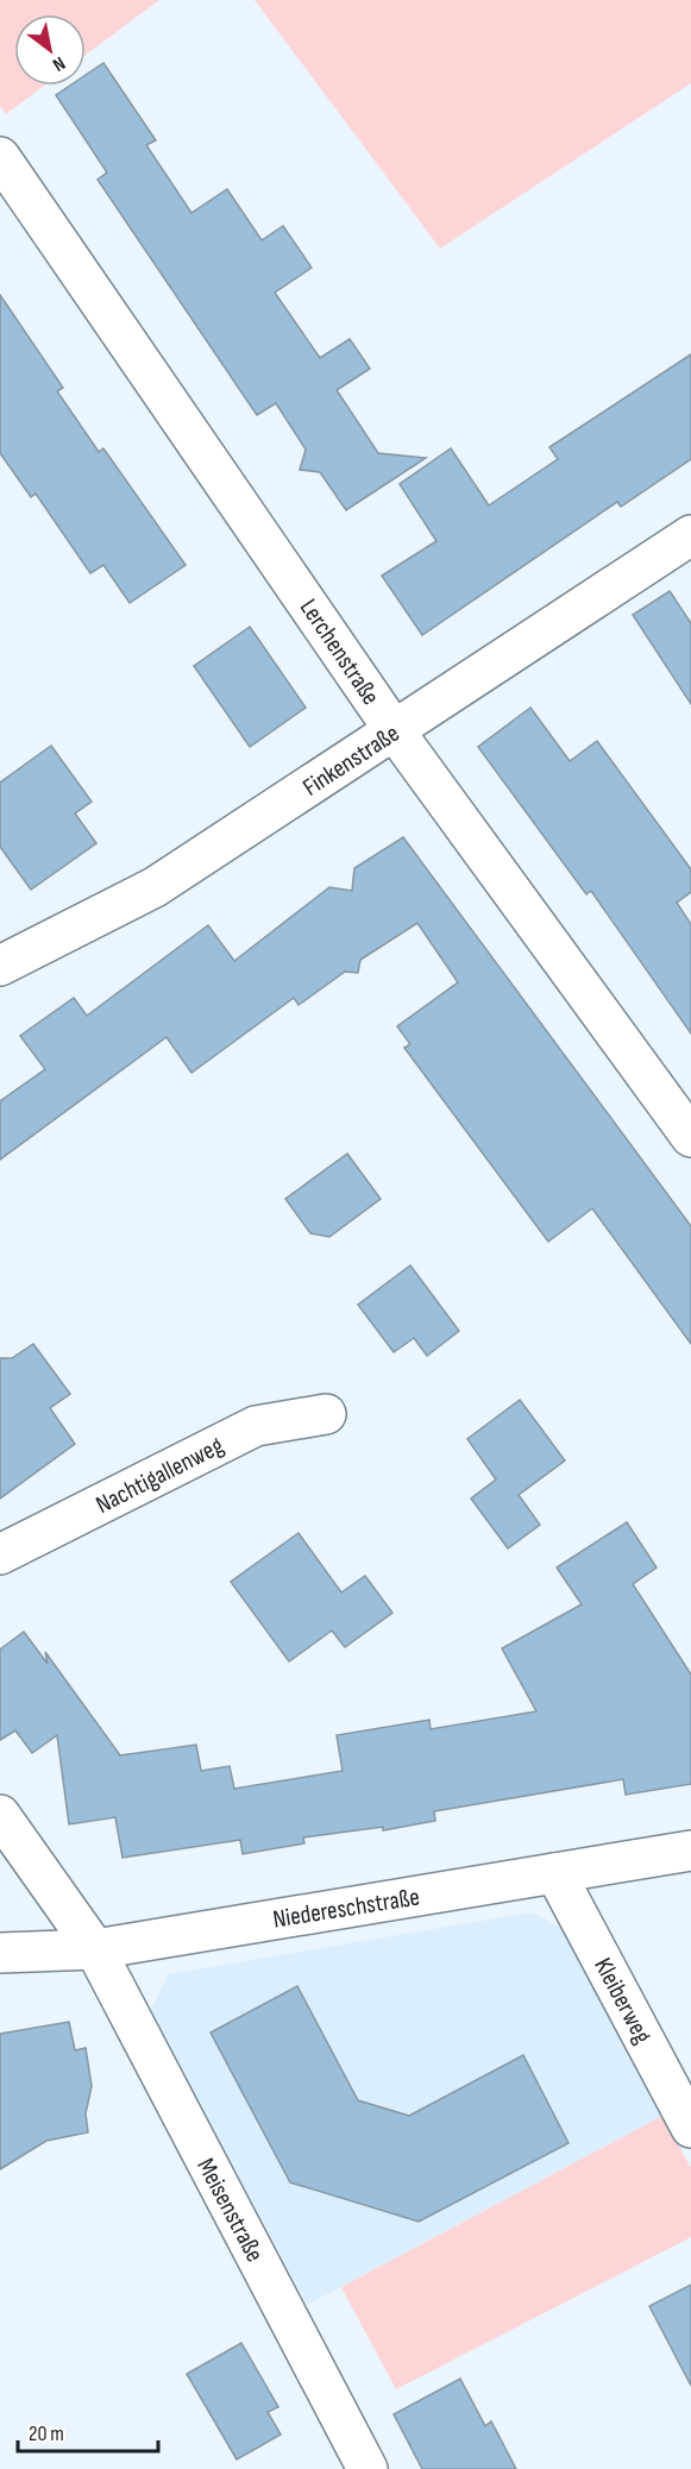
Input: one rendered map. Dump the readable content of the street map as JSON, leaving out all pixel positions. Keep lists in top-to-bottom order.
{
  "streets": {
    "street": [
      "Lerchenstraße",
      "Finkenstraße",
      "Nachtigallenweg",
      "Niedereschstraße",
      "Kleiberweg",
      "Meisenstraße"
    ]
  },
  "crossings": [
    ["Lerchenstraße", "Finkenstraße"],
    ["Niedereschstraße", "Kleiberweg"],
    ["Niedereschstraße", "Meisenstraße"]
  ],
  "scale_bar": "20 m",
  "north": "bottom right"
}
